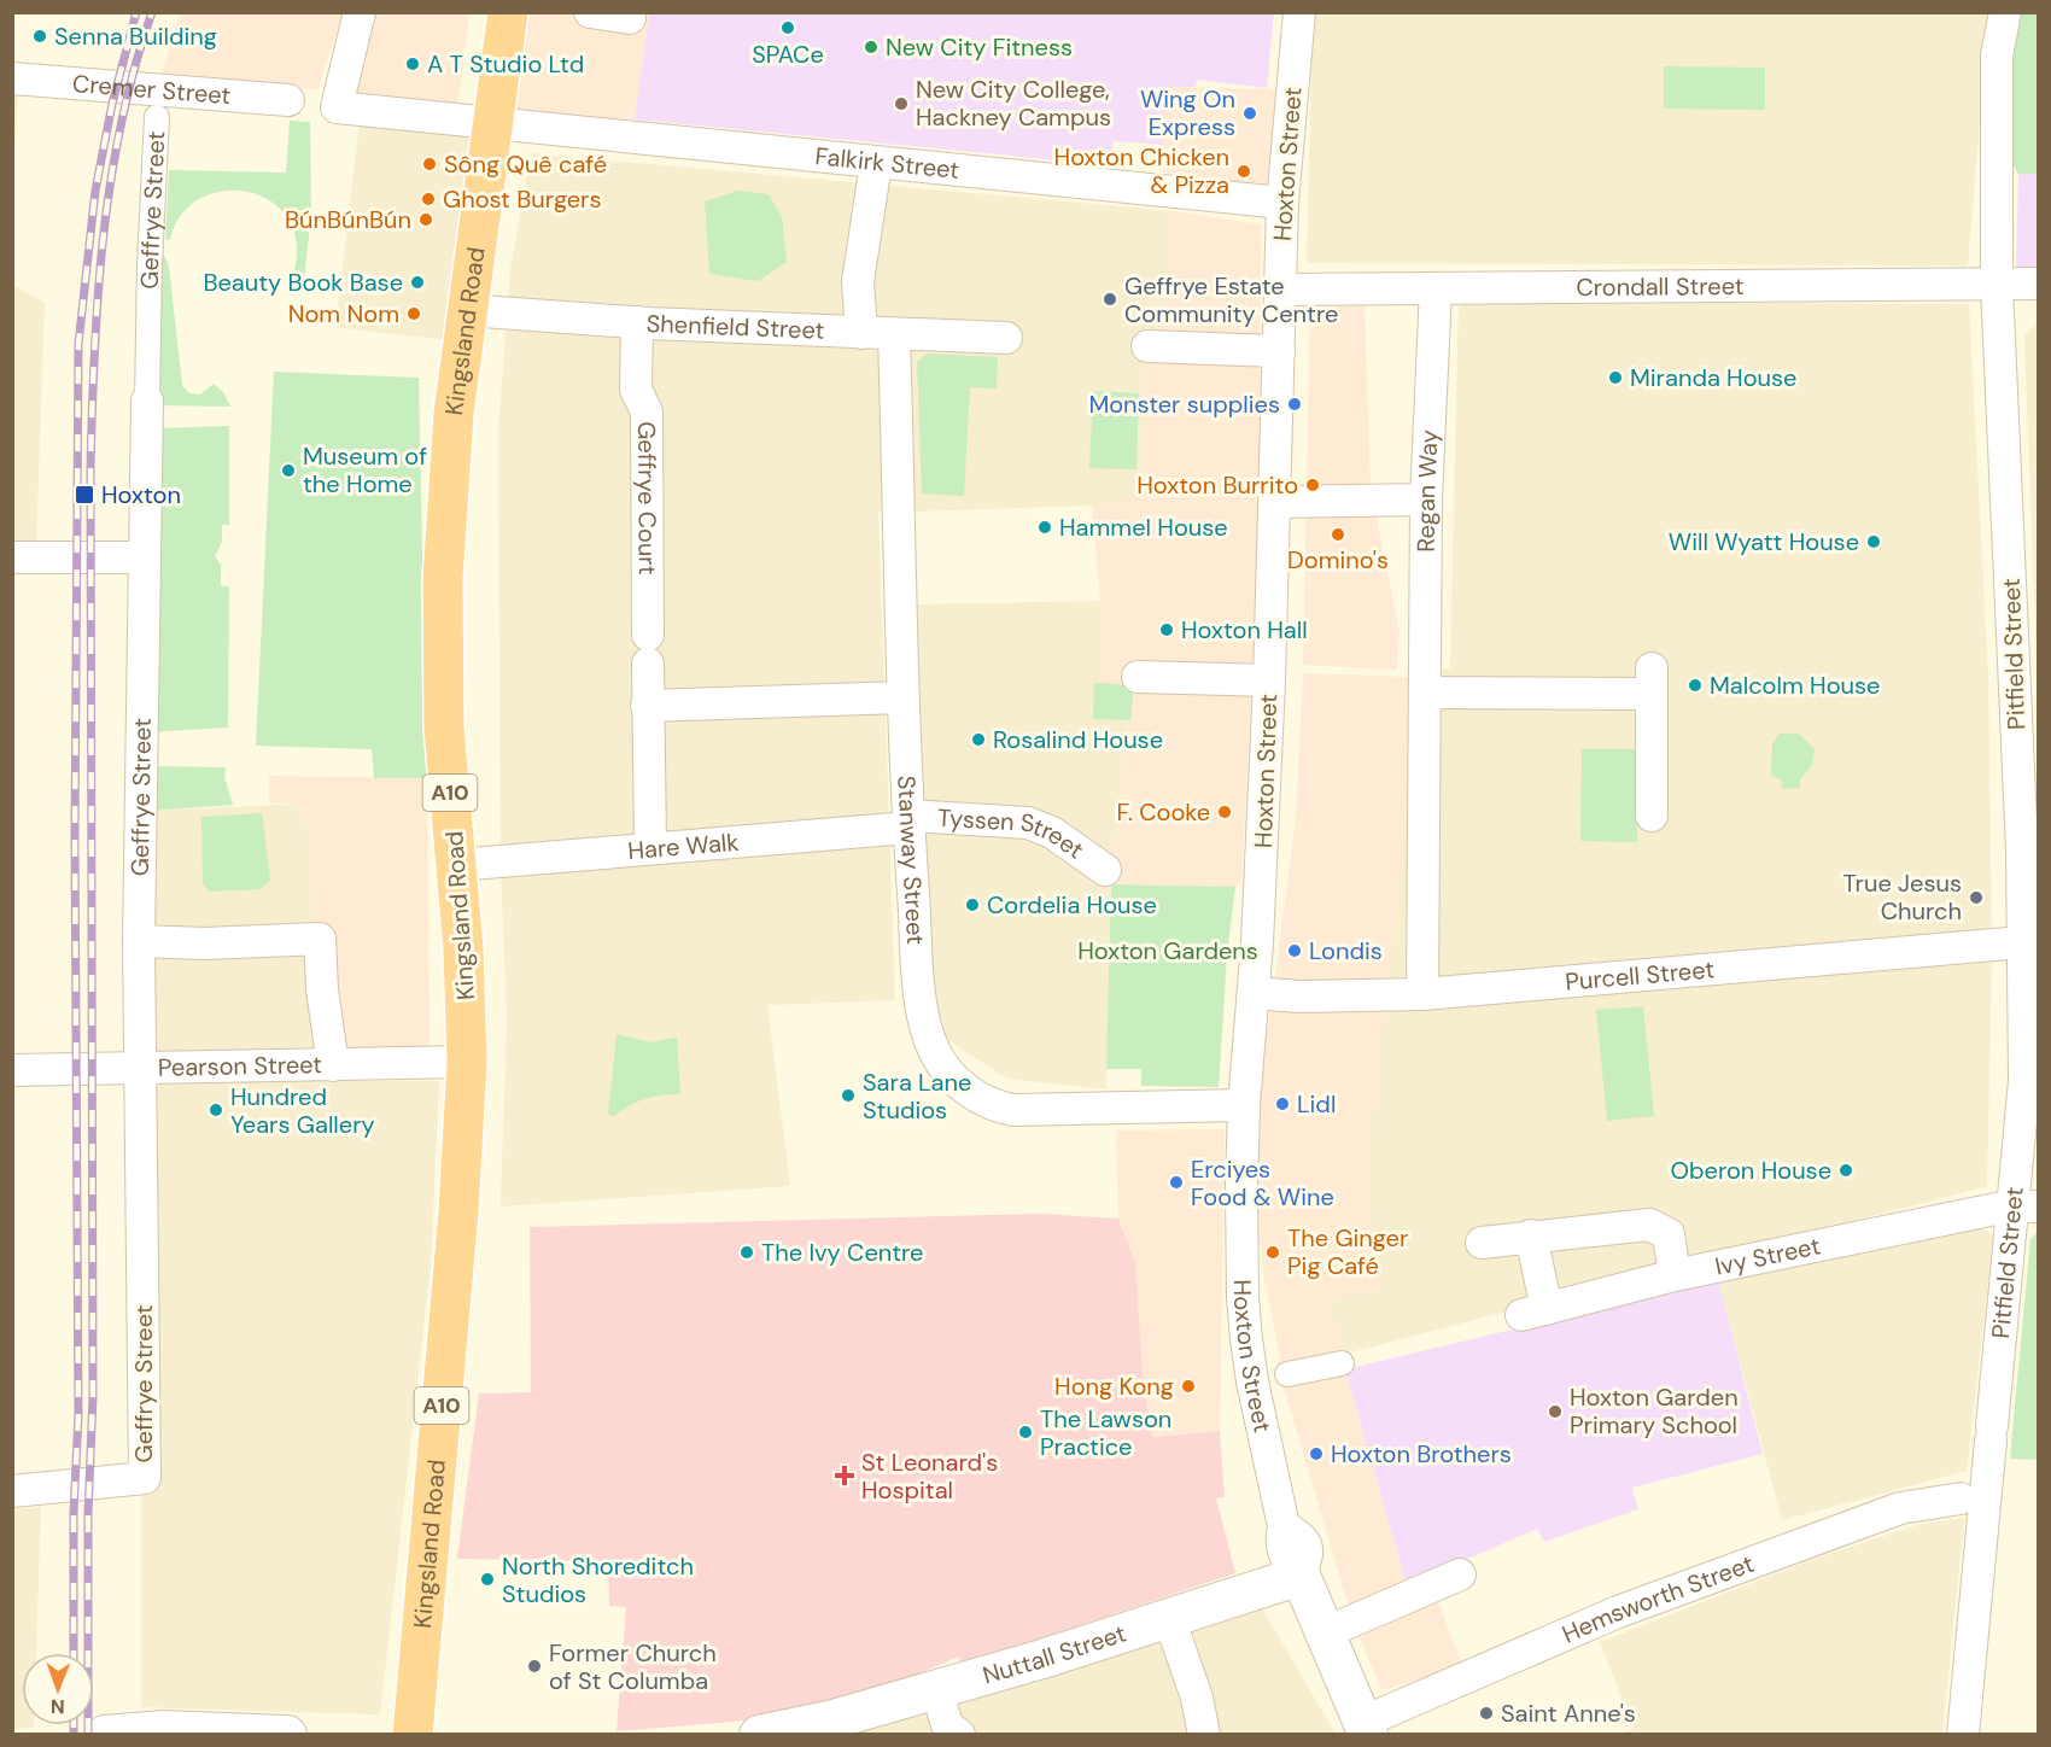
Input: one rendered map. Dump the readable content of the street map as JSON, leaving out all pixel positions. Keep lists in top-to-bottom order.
{
  "streets": {
    "highway": ["Kingsland Road", "A10"],
    "street": [
      "Cremer Street",
      "Falkirk Street",
      "Hoxton Street",
      "Geffrye Street",
      "Crondall Street",
      "Shenfield Street",
      "Regan Way",
      "Geffrye Court",
      "Pitfield Street",
      "Tyssen Street",
      "Hare Walk",
      "Stanway Street",
      "Purcell Street",
      "Pearson Street",
      "Ivy Street",
      "Hemsworth Street",
      "Nuttall Street"
    ]
  },
  "crossings": [
    ["Falkirk Street", "Hoxton Street"],
    ["Falkirk Street", "Kingsland Road"],
    ["Hoxton Street", "Crondall Street"],
    ["Hoxton Street", "Stanway Street"],
    ["Hoxton Street", "Purcell Street"],
    ["Hoxton Street", "Hemsworth Street"],
    ["Hoxton Street", "Nuttall Street"],
    ["Geffrye Street", "Pearson Street"],
    ["Crondall Street", "Regan Way"],
    ["Crondall Street", "Pitfield Street"],
    ["Shenfield Street", "Kingsland Road"],
    ["Shenfield Street", "Geffrye Court"],
    ["Shenfield Street", "Stanway Street"],
    ["Kingsland Road", "Hare Walk"],
    ["Kingsland Road", "Pearson Street"],
    ["Regan Way", "Purcell Street"],
    ["Geffrye Court", "Hare Walk"],
    ["Pitfield Street", "Purcell Street"],
    ["Pitfield Street", "Ivy Street"],
    ["Tyssen Street", "Hare Walk"],
    ["Tyssen Street", "Stanway Street"],
    ["Hare Walk", "Stanway Street"]
  ],
  "parks": ["Hoxton Gardens"],
  "places": {
    "other": [
      "SPACe",
      "Senna Building",
      "New City Fitness",
      "A T Studio Ltd",
      "New City College, Hackney Campus",
      "Wing On Express",
      "Sông Quê café",
      "Hoxton Chicken & Pizza",
      "Ghost Burgers",
      "BúnBúnBún",
      "Beauty Book Base",
      "Geffrye Estate Community Centre",
      "Nom Nom",
      "Miranda House",
      "Monster supplies",
      "Museum of the Home",
      "Hoxton Burrito",
      "Hammel House",
      "Domino's",
      "Will Wyatt House",
      "Hoxton Hall",
      "Malcolm House",
      "Rosalind House",
      "F. Cooke",
      "True Jesus Church",
      "Cordelia House",
      "Londis",
      "Sara Lane Studios",
      "Lidl",
      "Hundred Years Gallery",
      "Oberon House",
      "Erciyes Food & Wine",
      "The Ivy Centre",
      "The Ginger Pig Café",
      "Hong Kong",
      "Hoxton Garden Primary School",
      "The Lawson Practice",
      "Hoxton Brothers",
      "North Shoreditch Studios",
      "Former Church of St Columba",
      "Saint Anne's"
    ],
    "transit": ["Hoxton"],
    "health": ["St Leonard's Hospital"]
  },
  "north": "bottom"
}
